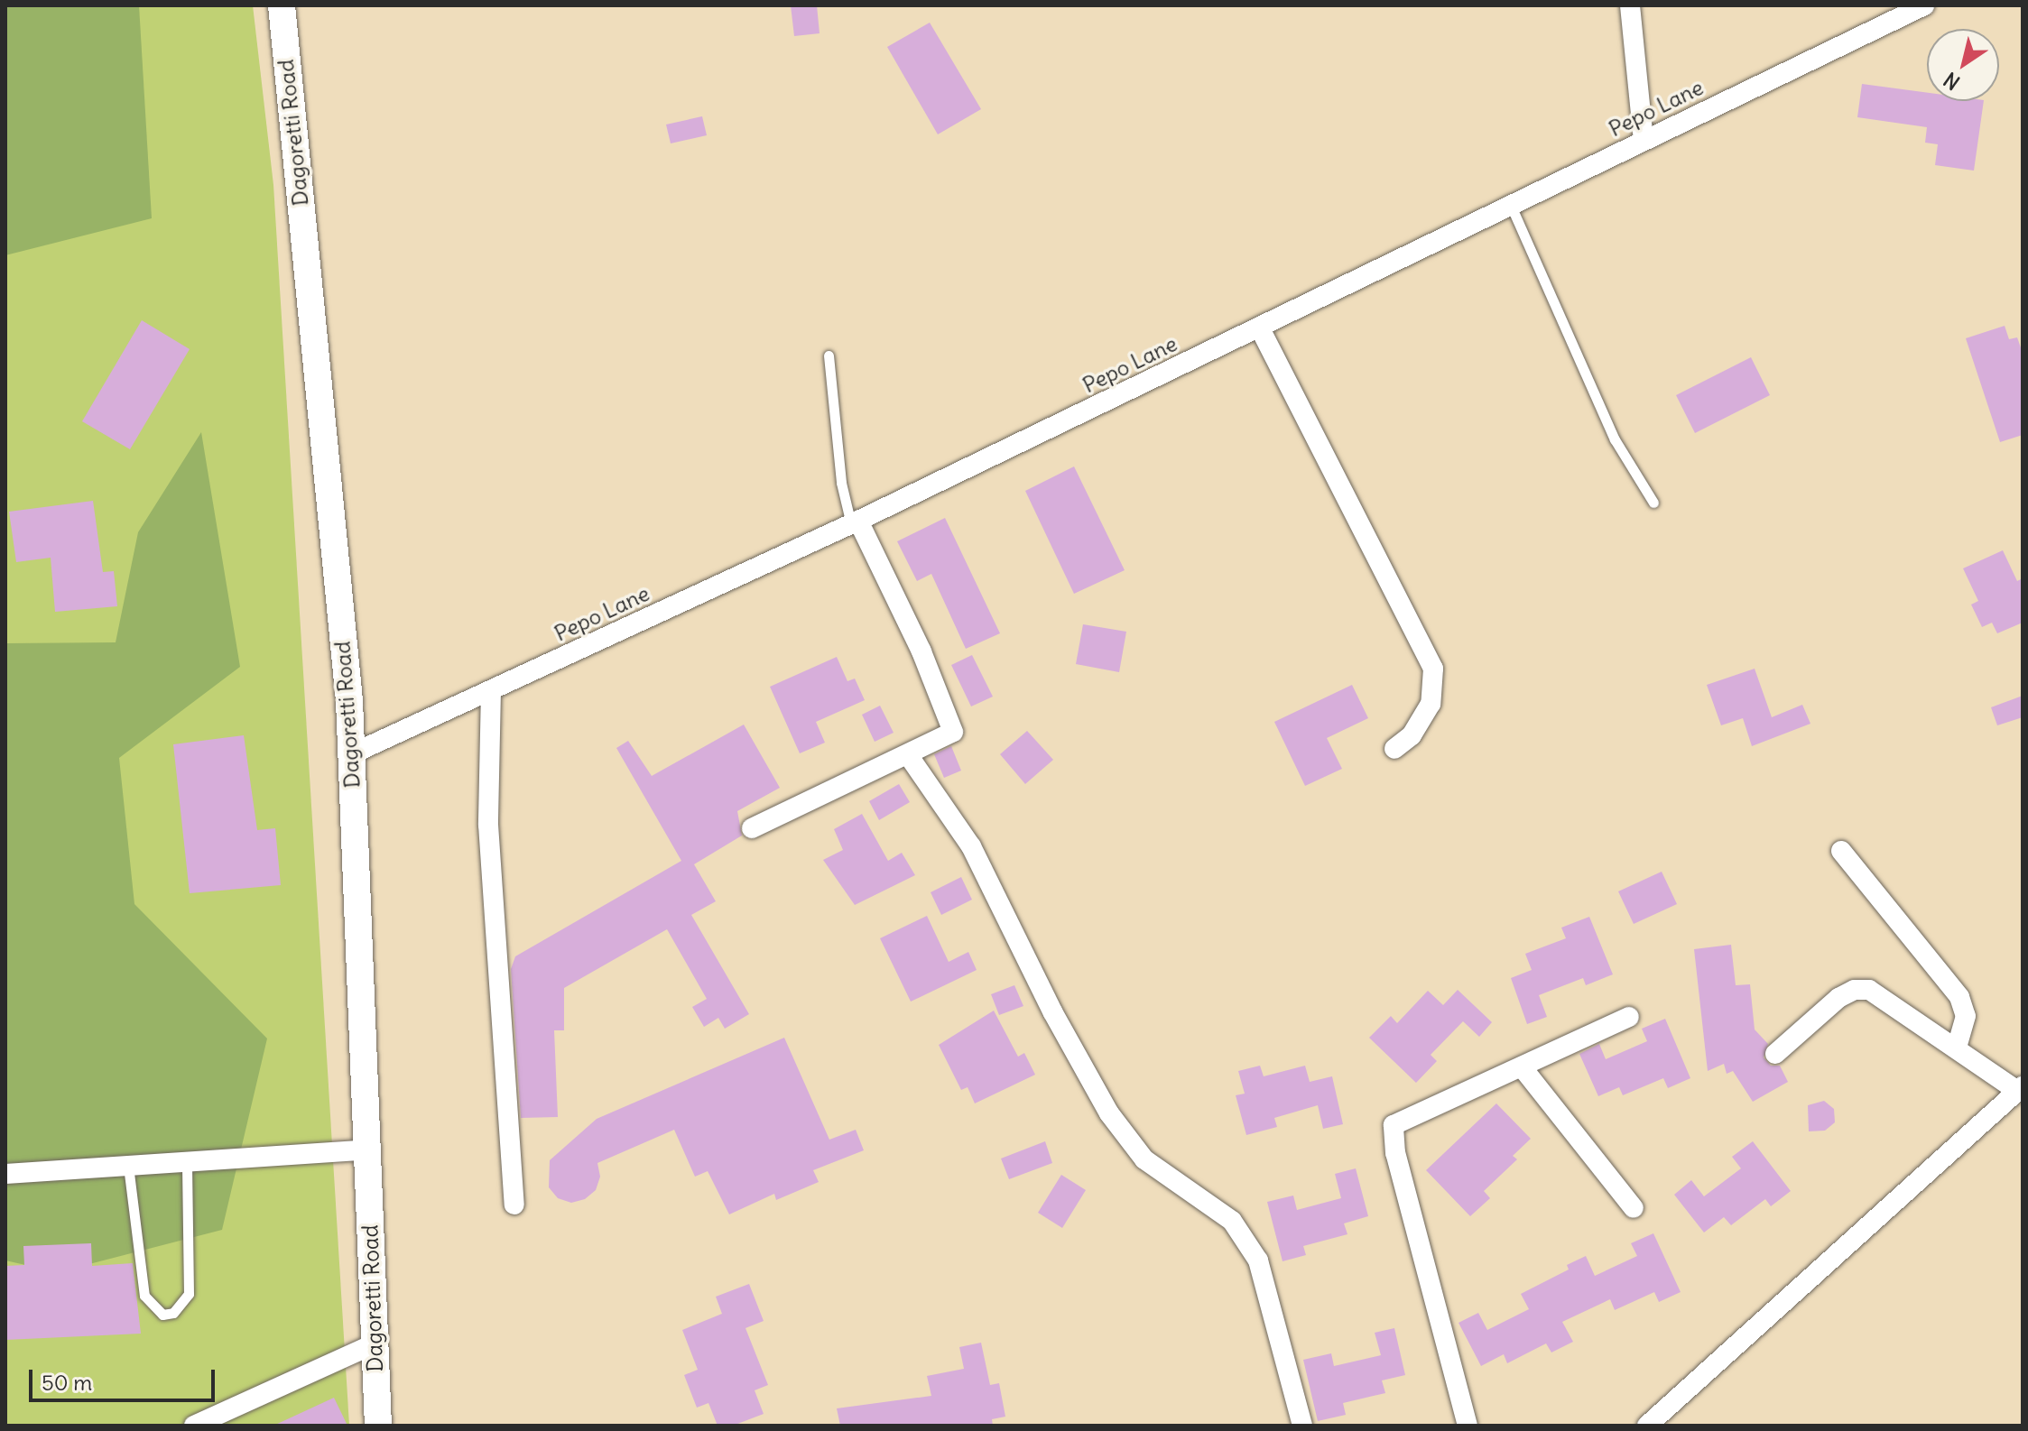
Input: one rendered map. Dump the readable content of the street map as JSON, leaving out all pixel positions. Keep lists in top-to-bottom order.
{
  "streets": {
    "main road": ["Dagoretti Road"],
    "street": ["Pepo Lane"]
  },
  "crossings": [
    ["Pepo Lane", "Dagoretti Road"]
  ],
  "scale_bar": "50 m",
  "north": "bottom left"
}
